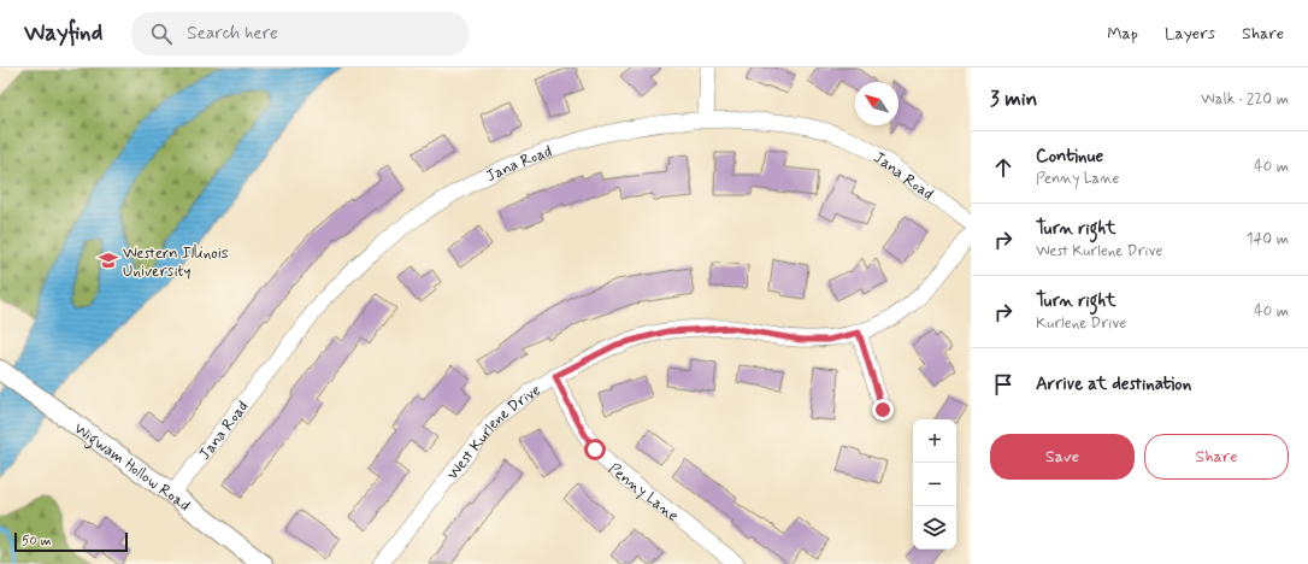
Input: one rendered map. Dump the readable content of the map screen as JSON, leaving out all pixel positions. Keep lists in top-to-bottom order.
{
  "streets": {
    "street": [
      "Jana Road",
      "West Kurlene Drive",
      "Wigwam Hollow Road",
      "Penny Lane"
    ]
  },
  "crossings": [
    ["Jana Road", "Wigwam Hollow Road"],
    ["West Kurlene Drive", "Penny Lane"]
  ],
  "places": {
    "school or university": ["Western Illinois University"]
  },
  "scale_bar": "50 m",
  "north": "top left",
  "page": {
    "header": "Wayfind",
    "search": "Search here",
    "nav": ["Map", "Layers", "Share"],
    "heading": ["3 min", "Walk · 220 m"],
    "list": [
      ["Continue", "Penny Lane", "40 m"],
      ["Turn right", "West Kurlene Drive", "140 m"],
      ["Turn right", "Kurlene Drive", "40 m"],
      "Arrive at destination"
    ],
    "map_buttons": ["+", "−"],
    "buttons": ["Save", "Share"],
    "scale": "50 m"
  }
}
